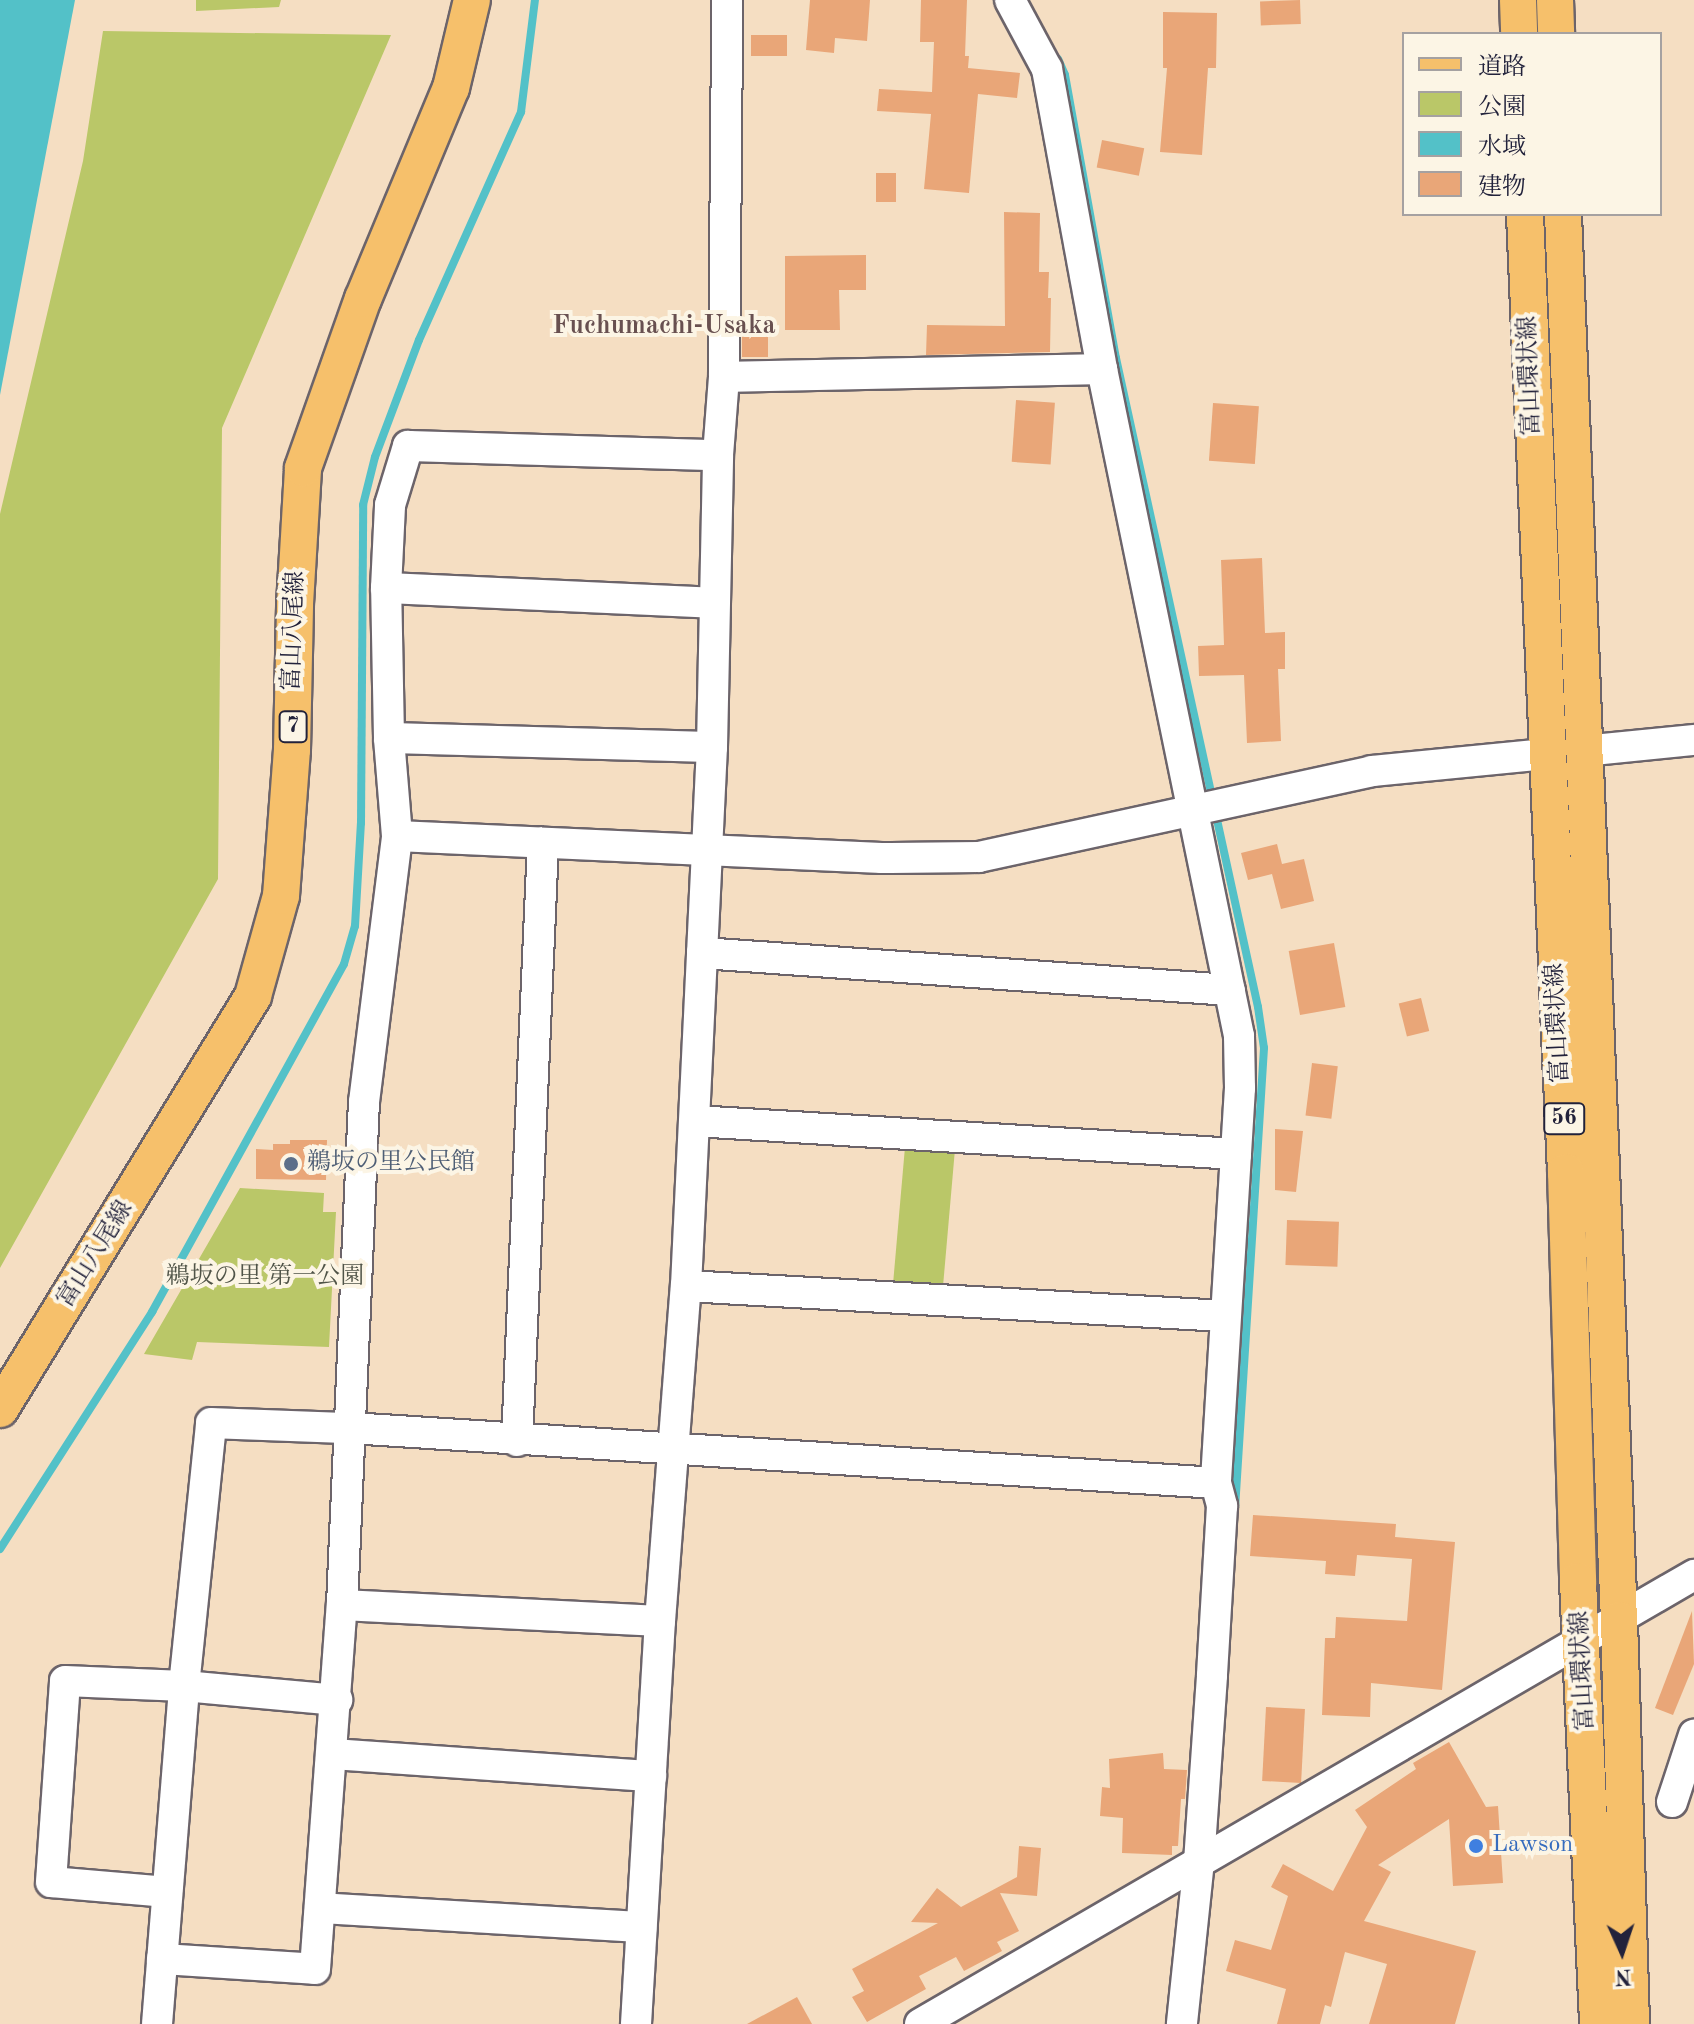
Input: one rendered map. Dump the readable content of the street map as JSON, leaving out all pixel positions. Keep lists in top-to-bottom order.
{
  "streets": {
    "main road": [
      "富山環状線",
      "富山八尾線",
      "7",
      "56"
    ]
  },
  "districts": ["Fuchumachi-Usaka"],
  "parks": ["鵜坂の里 第一公園"],
  "places": ["鵜坂の里公民館", "Lawson"],
  "legend": [
    "道路",
    "公園",
    "水域",
    "建物"
  ],
  "north": "bottom"
}
